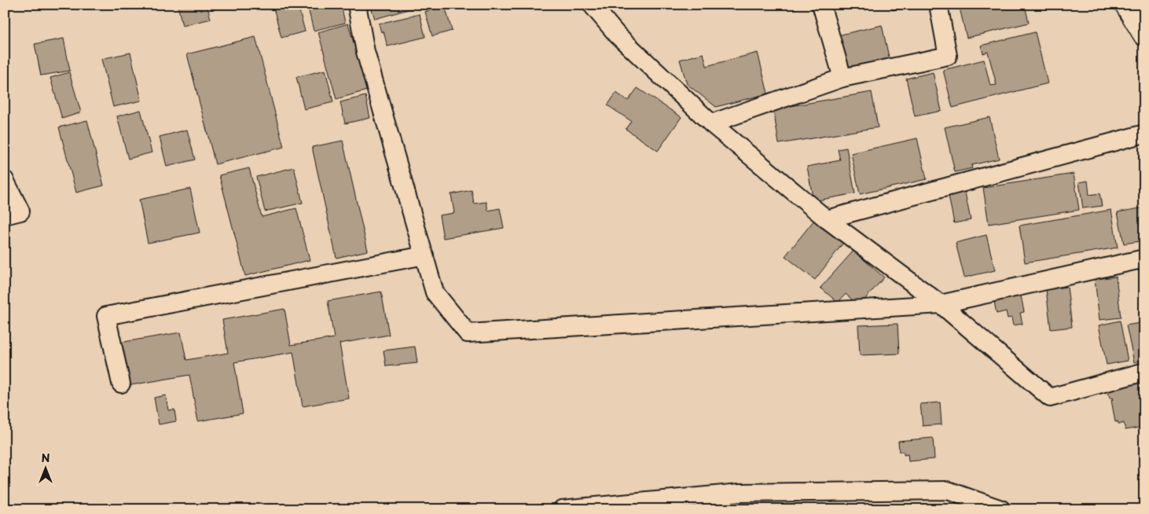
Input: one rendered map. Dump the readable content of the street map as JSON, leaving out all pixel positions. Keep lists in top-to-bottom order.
{
  "north": "top"
}
